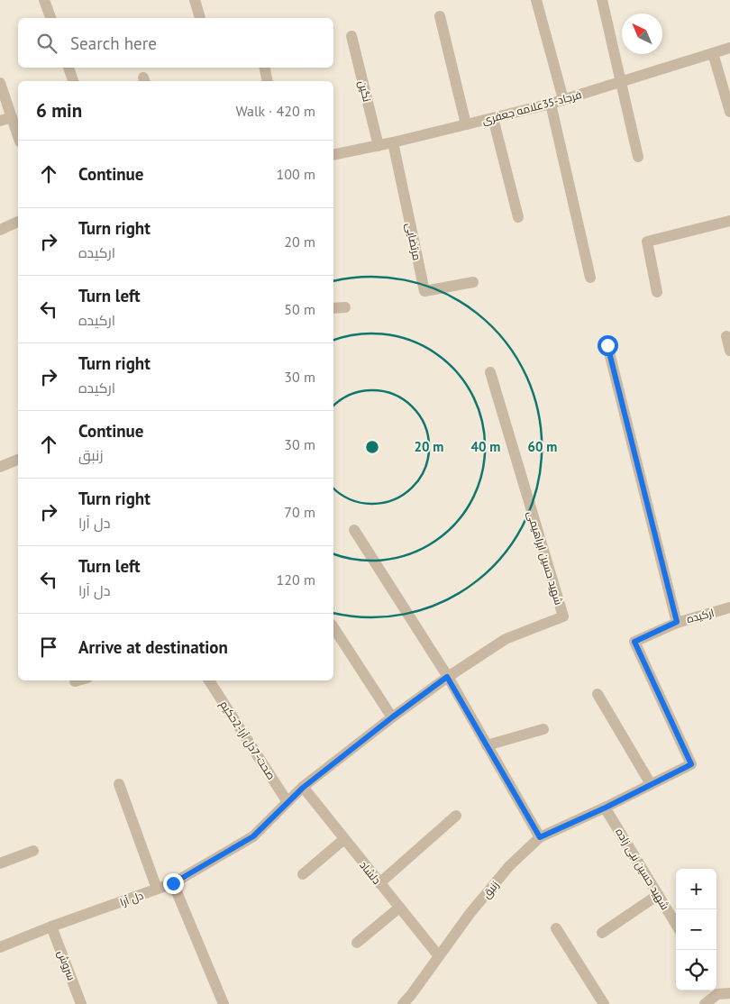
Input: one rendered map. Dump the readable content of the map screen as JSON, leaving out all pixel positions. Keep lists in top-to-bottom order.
{
  "streets": {
    "street": [
      "نگین",
      "فرجاد-35علامه جعفری",
      "مرتضایی",
      "شهید حسین ابراهیمی",
      "ارکیده",
      "صحت-7دل آرا-2حکیم",
      "شهید حسین نبی زاده",
      "دلشاد",
      "زنبق",
      "دل آرا",
      "سروش"
    ]
  },
  "crossings": [
    ["نگین", "فرجاد-35علامه جعفری"],
    ["فرجاد-35علامه جعفری", "مرتضایی"],
    ["شهید حسین ابراهیمی", "دل آرا"],
    ["ارکیده", "شهید حسین نبی زاده"],
    ["ارکیده", "زنبق"],
    ["صحت-7دل آرا-2حکیم", "دل آرا"],
    ["شهید حسین نبی زاده", "زنبق"],
    ["دلشاد", "زنبق"],
    ["دلشاد", "دل آرا"],
    ["دل آرا", "سروش"]
  ],
  "north": "top left",
  "page": {
    "search": "Search here",
    "heading": ["6 min", "Walk · 420 m"],
    "list": [
      ["Continue", "100 m"],
      ["Turn right", "ارکیده", "20 m"],
      ["Turn left", "ارکیده", "50 m"],
      ["Turn right", "ارکیده", "30 m"],
      ["Continue", "زنبق", "30 m"],
      ["Turn right", "دل آرا", "70 m"],
      ["Turn left", "دل آرا", "120 m"],
      "Arrive at destination"
    ],
    "map_buttons": ["+", "−"]
  },
  "rings": ["20 m", "40 m", "60 m"]
}
